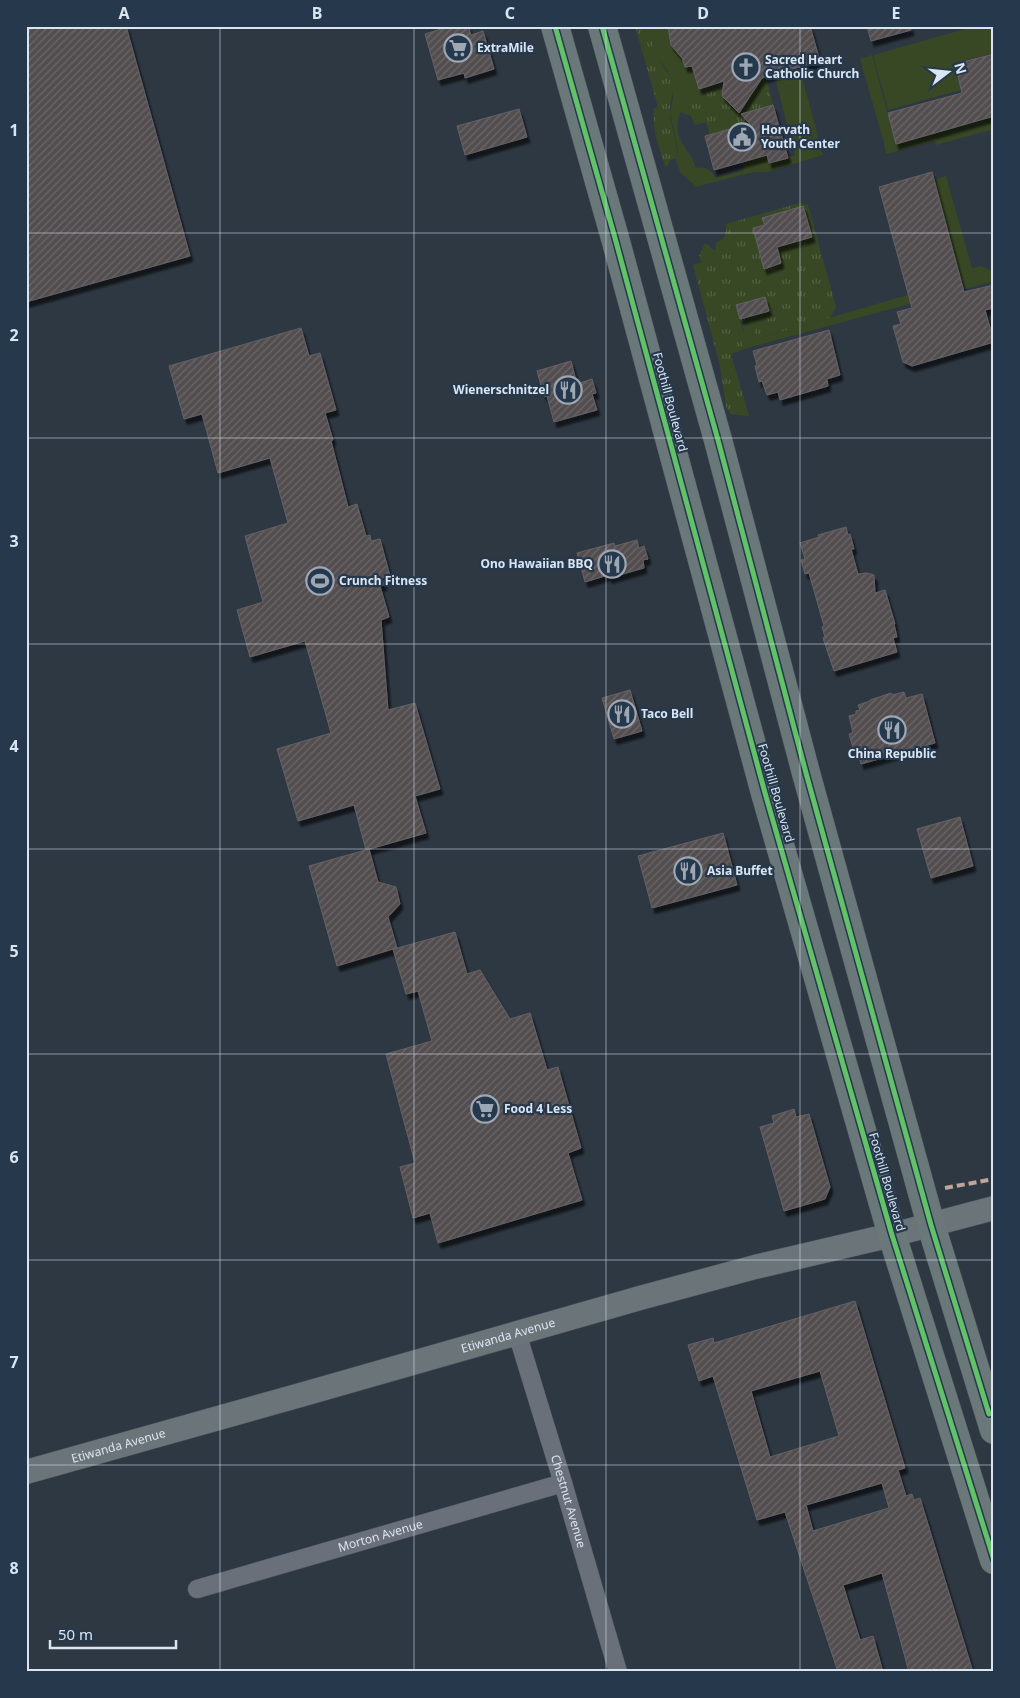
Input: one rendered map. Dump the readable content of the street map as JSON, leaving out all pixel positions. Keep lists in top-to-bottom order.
{
  "streets": {
    "main road": ["Foothill Boulevard", "Etiwanda Avenue"],
    "street": ["Chestnut Avenue", "Morton Avenue"]
  },
  "crossings": [
    ["Foothill Boulevard", "Etiwanda Avenue"],
    ["Etiwanda Avenue", "Chestnut Avenue"],
    ["Chestnut Avenue", "Morton Avenue"]
  ],
  "places": {
    "supermarket": ["ExtraMile", "Food 4 Less"],
    "church": ["Sacred Heart Catholic Church"],
    "public building": ["Horvath Youth Center"],
    "restaurant": [
      "Wienerschnitzel",
      "Ono Hawaiian BBQ",
      "Taco Bell",
      "China Republic",
      "Asia Buffet"
    ],
    "sports": ["Crunch Fitness"]
  },
  "scale_bar": "50 m",
  "north": "right",
  "grid": {
    "columns": [
      "A",
      "B",
      "C",
      "D",
      "E"
    ],
    "rows": [
      "1",
      "2",
      "3",
      "4",
      "5",
      "6",
      "7",
      "8"
    ]
  }
}
